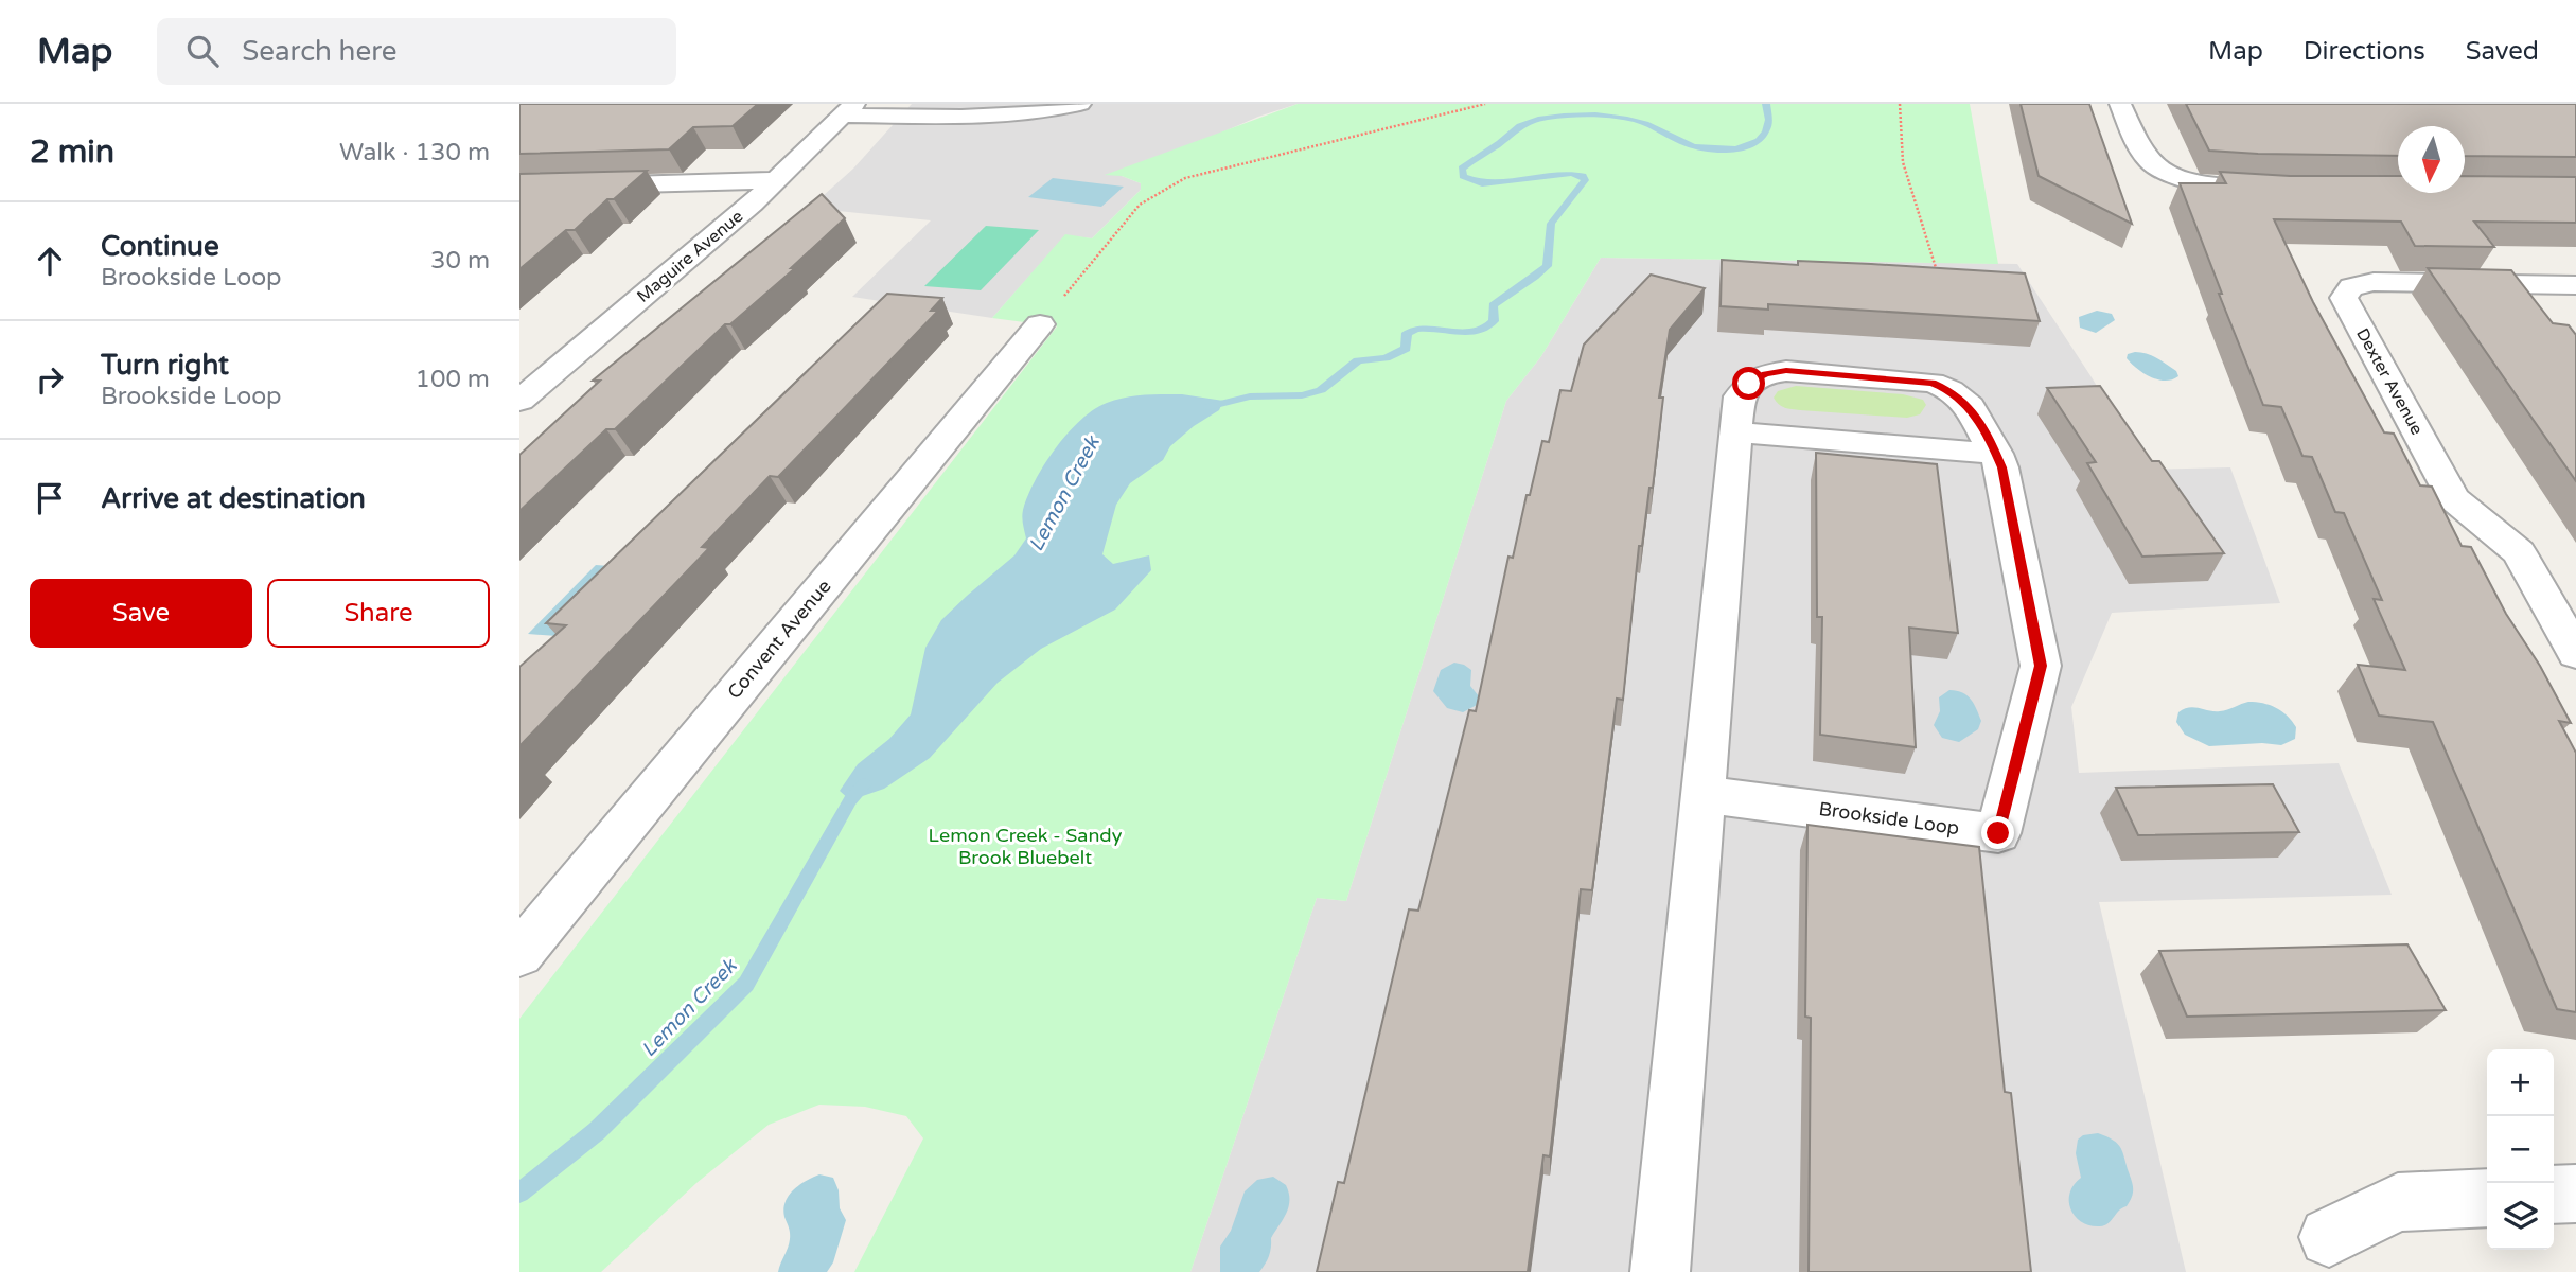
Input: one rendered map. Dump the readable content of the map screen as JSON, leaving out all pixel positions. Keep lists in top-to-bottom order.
{
  "streets": {
    "street": [
      "Maguire Avenue",
      "Dexter Avenue",
      "Convent Avenue",
      "Brookside Loop"
    ]
  },
  "water": ["Lemon Creek"],
  "parks": ["Lemon Creek - Sandy Brook Bluebelt"],
  "north": "bottom",
  "page": {
    "header": "Map",
    "search": "Search here",
    "nav": ["Map", "Directions", "Saved"],
    "heading": ["2 min", "Walk · 130 m"],
    "list": [
      ["Continue", "Brookside Loop", "30 m"],
      ["Turn right", "Brookside Loop", "100 m"],
      "Arrive at destination"
    ],
    "buttons": ["Save", "Share"],
    "map_buttons": ["+", "−"]
  }
}
